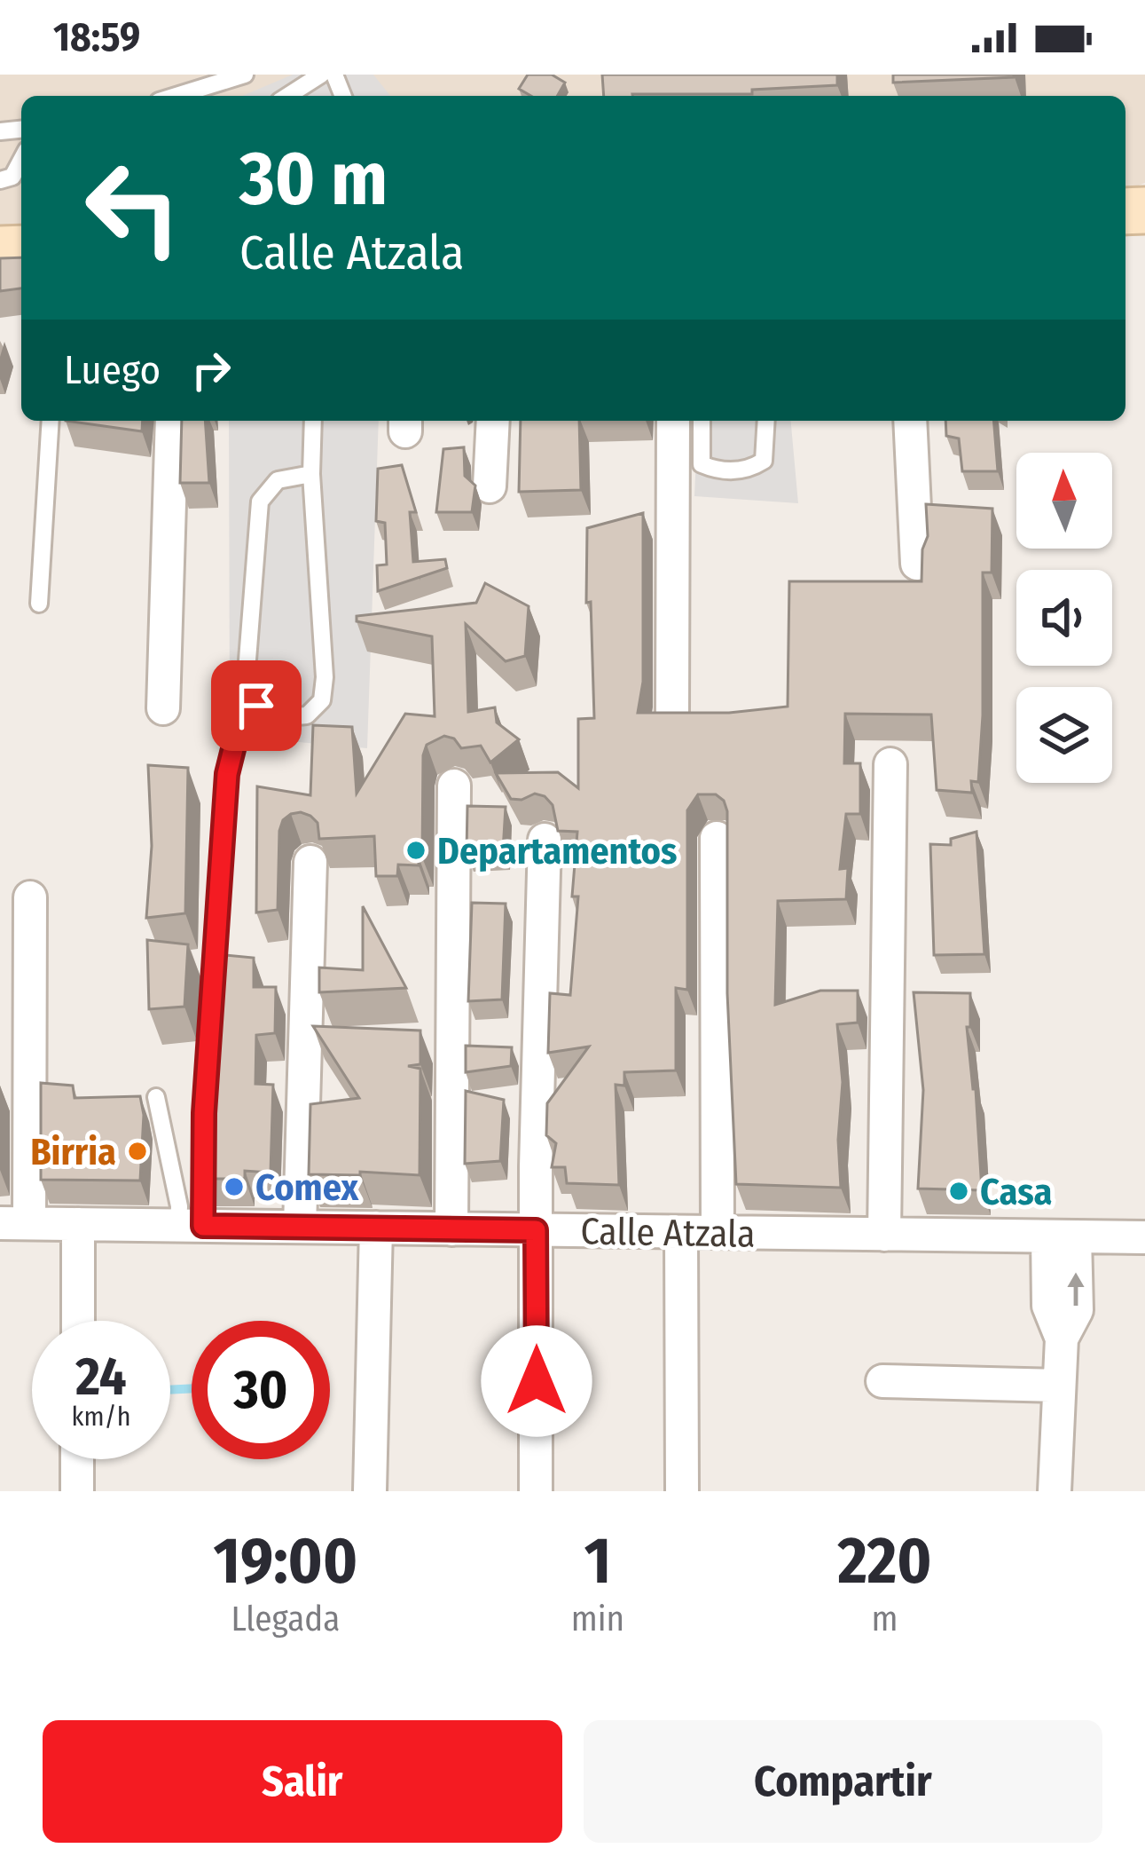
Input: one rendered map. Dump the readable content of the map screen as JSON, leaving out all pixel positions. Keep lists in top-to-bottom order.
{
  "streets": {
    "street": ["Calle Atzala"]
  },
  "places": [
    "Departamentos",
    "Birria",
    "Comex",
    "Casa"
  ],
  "north": "top",
  "page": {
    "status": "18:59",
    "turn": ["30 m", "Calle Atzala"],
    "then": "Luego",
    "speed": "24 km/h",
    "limit": "30",
    "eta": [
      "19:00",
      "Llegada",
      "1",
      "min",
      "220",
      "m"
    ],
    "buttons": ["Salir", "Compartir"]
  }
}
